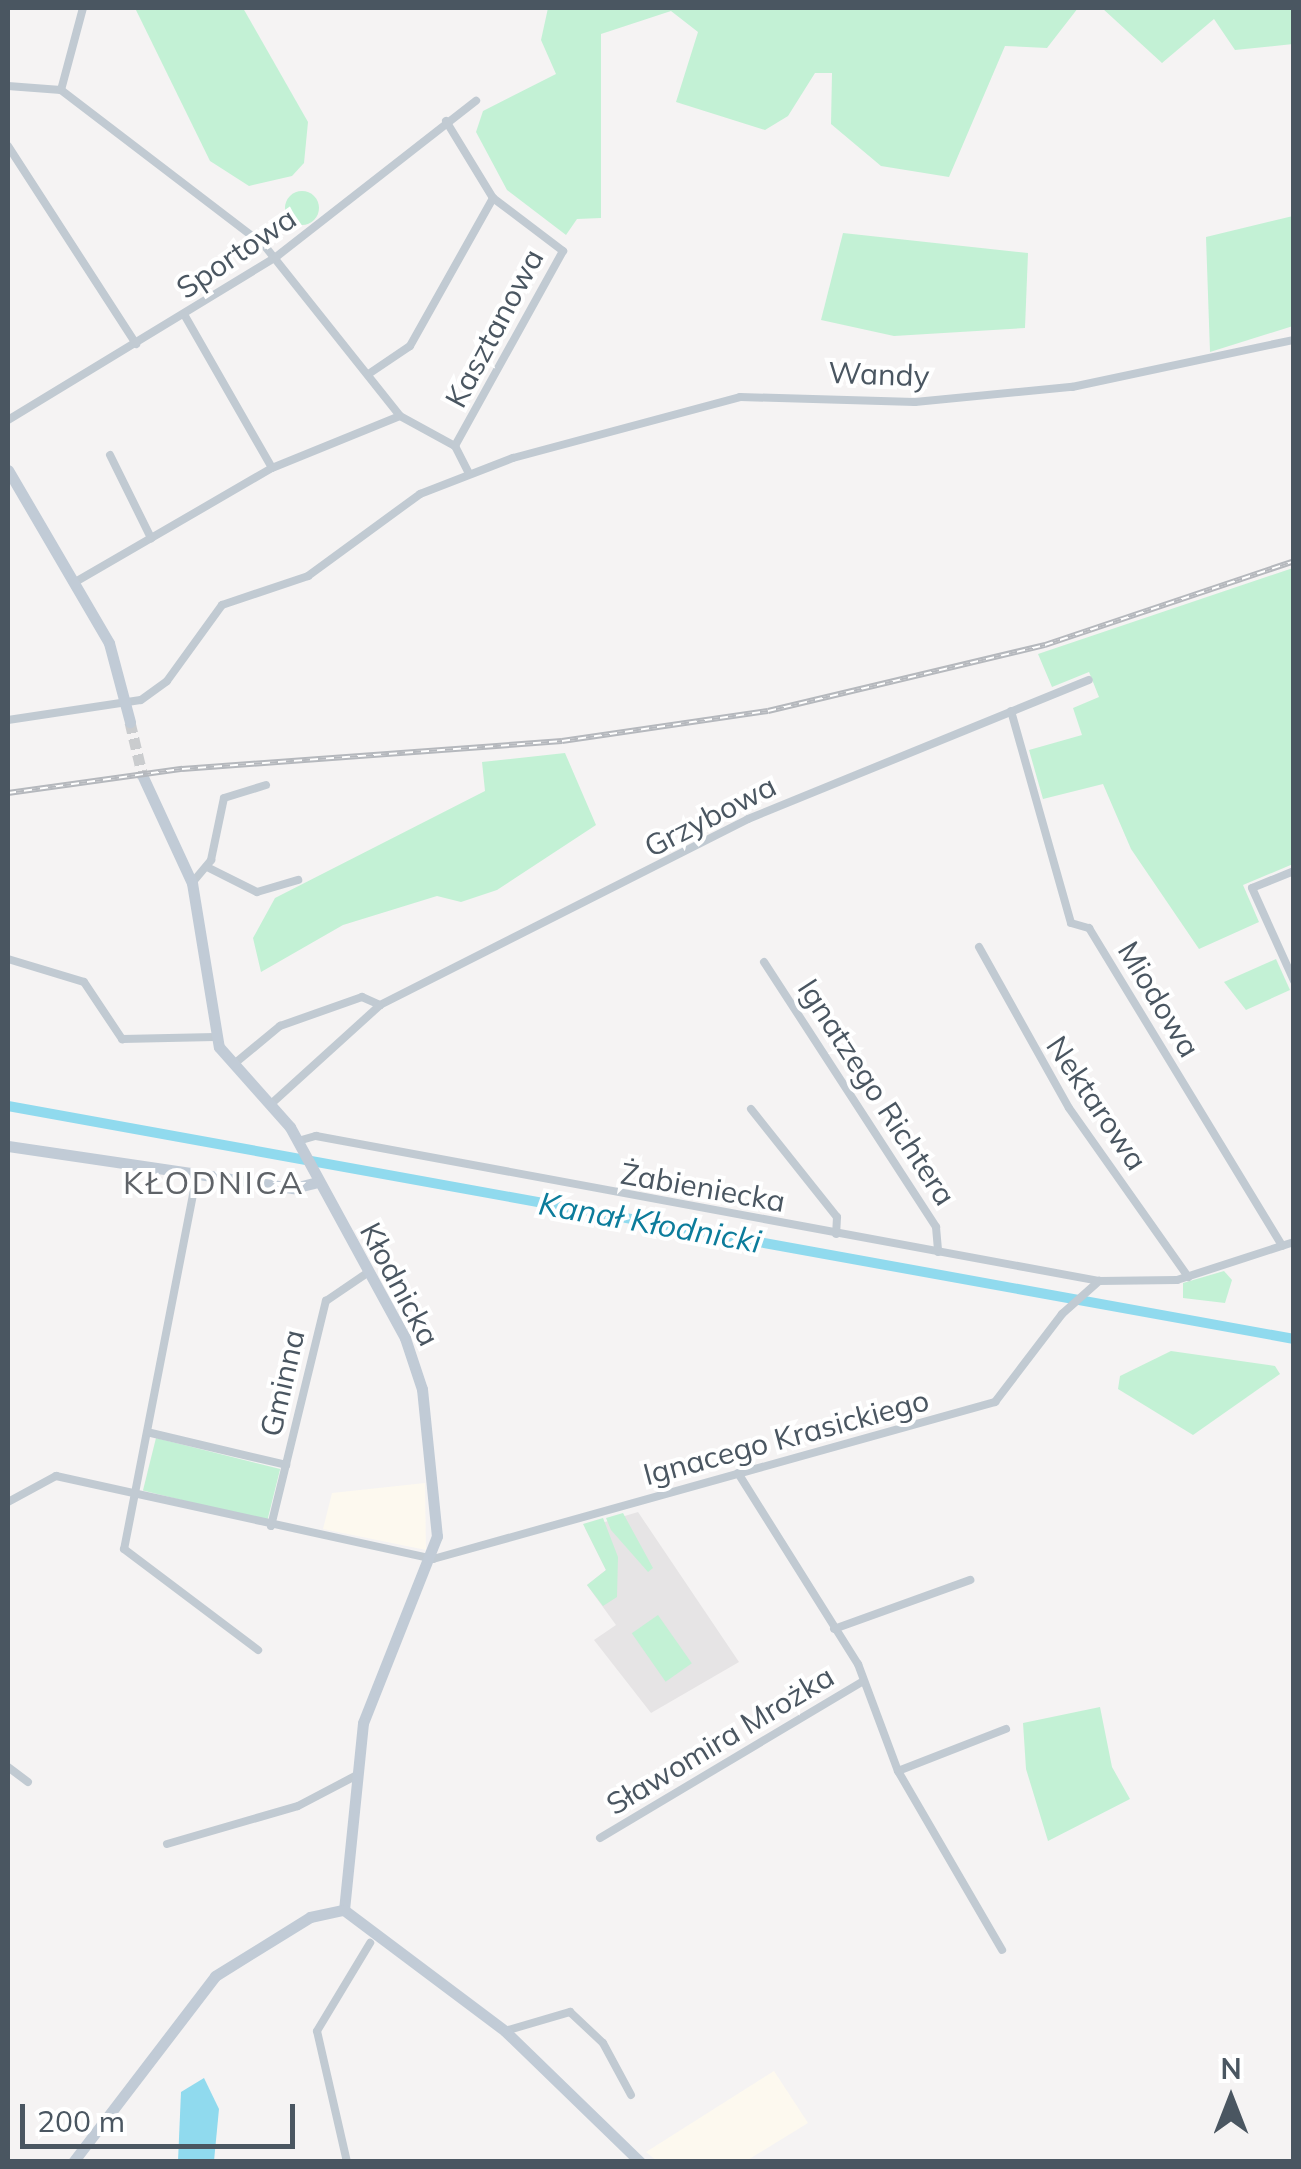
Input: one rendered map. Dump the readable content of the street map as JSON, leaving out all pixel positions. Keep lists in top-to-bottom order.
{
  "streets": {
    "main road": ["Kłodnicka"],
    "street": [
      "Sportowa",
      "Kasztanowa",
      "Wandy",
      "Grzybowa",
      "Miodowa",
      "Ignatzego Richtera",
      "Nektarowa",
      "Żabieniecka",
      "Gminna",
      "Ignacego Krasickiego",
      "Sławomira Mrożka"
    ]
  },
  "crossings": [
    ["Sportowa", "Kasztanowa"],
    ["Kasztanowa", "Wandy"],
    ["Grzybowa", "Miodowa"],
    ["Grzybowa", "Kłodnicka"],
    ["Ignatzego Richtera", "Żabieniecka"],
    ["Żabieniecka", "Kłodnicka"],
    ["Żabieniecka", "Ignacego Krasickiego"],
    ["Kłodnicka", "Gminna"],
    ["Kłodnicka", "Ignacego Krasickiego"]
  ],
  "districts": ["KŁODNICA"],
  "water": ["Kanał Kłodnicki"],
  "scale_bar": "200 m",
  "north": "top"
}
